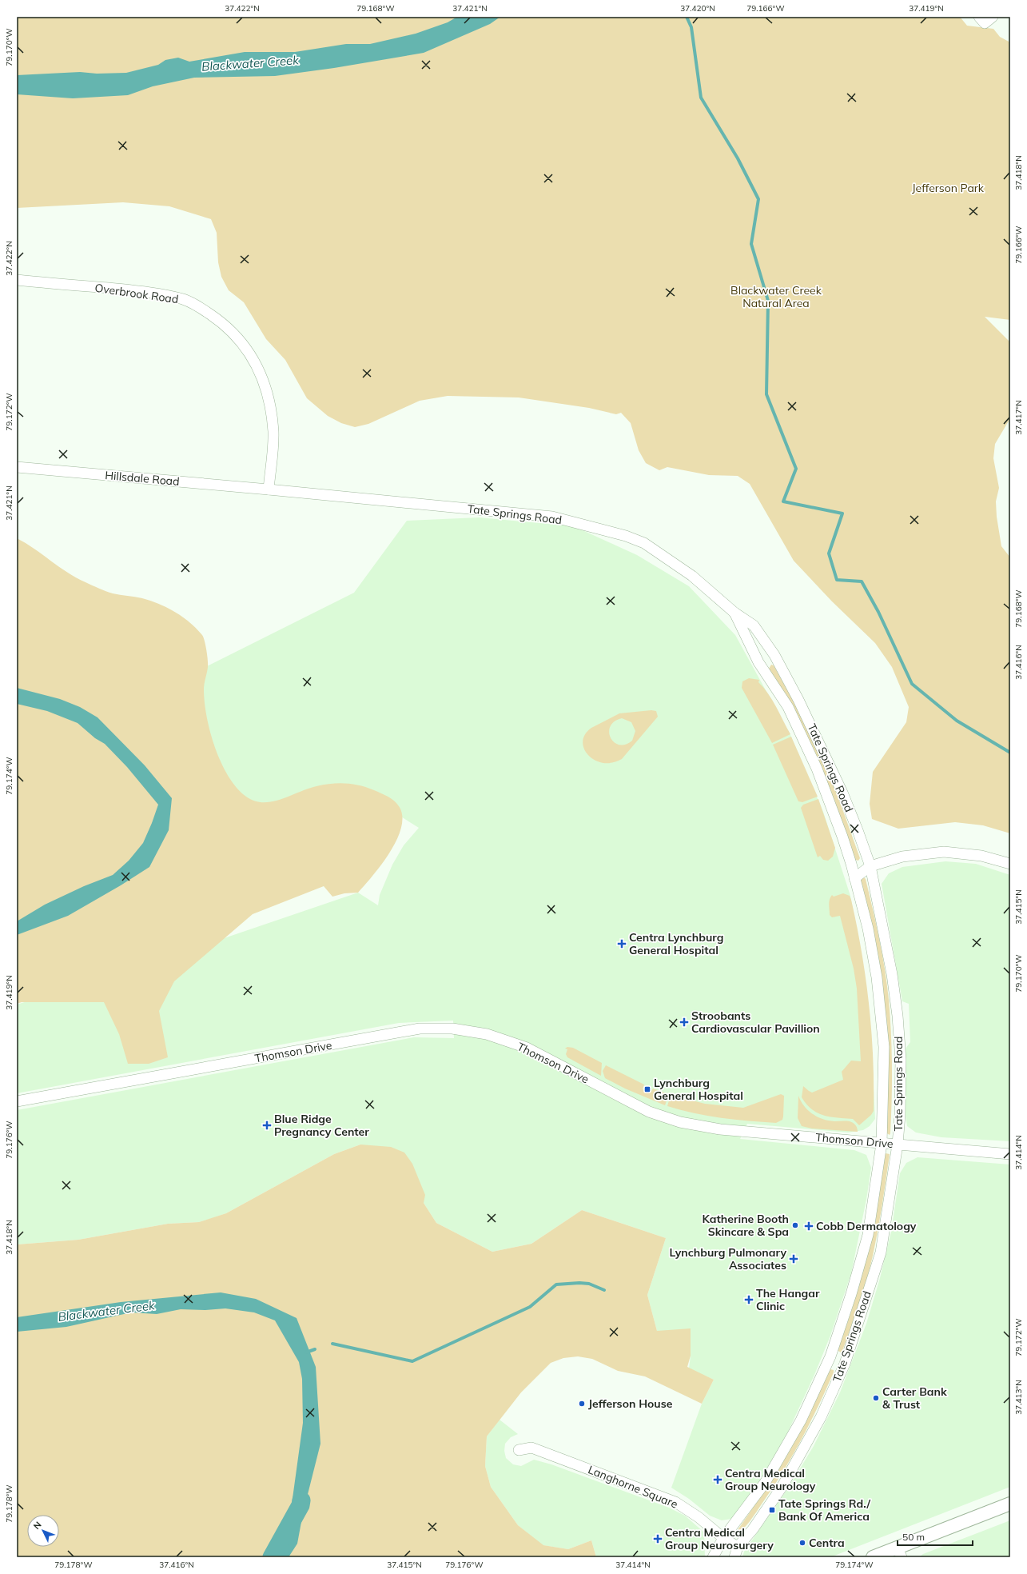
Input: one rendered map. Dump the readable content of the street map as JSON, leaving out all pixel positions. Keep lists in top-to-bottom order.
{
  "streets": {
    "street": [
      "Overbrook Road",
      "Hillsdale Road",
      "Tate Springs Road",
      "Thomson Drive",
      "Langhorne Square"
    ]
  },
  "crossings": [
    ["Overbrook Road", "Hillsdale Road"],
    ["Overbrook Road", "Tate Springs Road"],
    ["Hillsdale Road", "Tate Springs Road"],
    ["Tate Springs Road", "Thomson Drive"],
    ["Tate Springs Road", "Langhorne Square"]
  ],
  "water": ["Blackwater Creek"],
  "parks": ["Jefferson Park", "Blackwater Creek Natural Area"],
  "places": {
    "health": [
      "Centra Lynchburg General Hospital",
      "Stroobants Cardiovascular Pavillion",
      "Blue Ridge Pregnancy Center",
      "Cobb Dermatology",
      "Lynchburg Pulmonary Associates",
      "The Hangar Clinic",
      "Centra Medical Group Neurology",
      "Centra Medical Group Neurosurgery"
    ],
    "transit": ["Lynchburg General Hospital", "Tate Springs Rd./ Bank Of America"],
    "other": [
      "Katherine Booth Skincare & Spa",
      "Carter Bank & Trust",
      "Jefferson House",
      "Centra"
    ]
  },
  "scale_bar": "50 m",
  "north": "top left",
  "coordinates": [
    "37.422°N",
    "79.168°W",
    "37.421°N",
    "37.420°N",
    "79.166°W",
    "37.419°N",
    "79.170°W",
    "37.418°N",
    "79.172°W",
    "37.417°N",
    "37.416°N",
    "79.174°W",
    "37.415°N",
    "79.176°W",
    "37.414°N",
    "37.413°N",
    "79.178°W"
  ]
}
